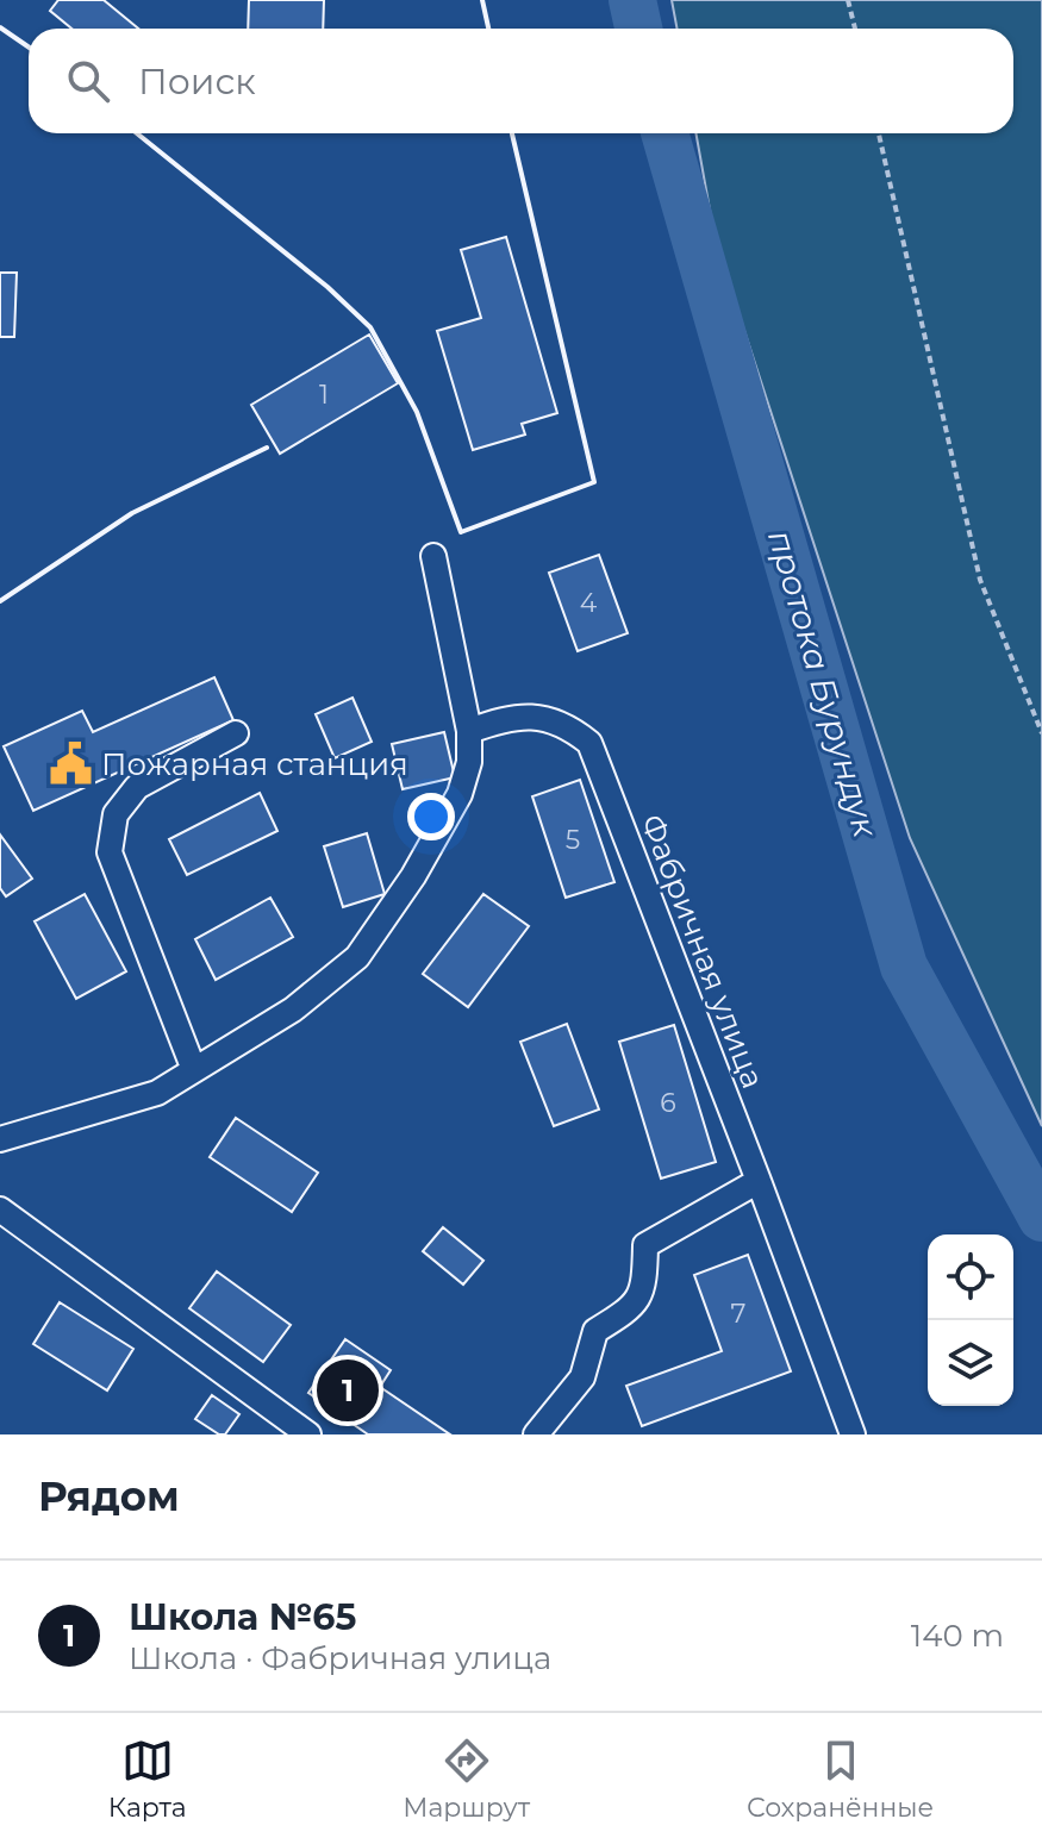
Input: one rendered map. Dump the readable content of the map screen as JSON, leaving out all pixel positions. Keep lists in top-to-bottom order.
{
  "streets": {
    "street": ["Фабричная улица"]
  },
  "water": ["протока Бурундук"],
  "places": {
    "public building": ["Пожарная станция"]
  },
  "house_numbers": [
    "1",
    "4",
    "5",
    "6",
    "7"
  ],
  "page": {
    "search": "Поиск",
    "pins": "1",
    "heading": "Рядом",
    "list": [
      {
        "mark": "1",
        "name": "Школа №65",
        "note": "Школа · Фабричная улица",
        "value": "140 m"
      }
    ],
    "nav": ["Карта", "Маршрут", "Сохранённые"]
  }
}
